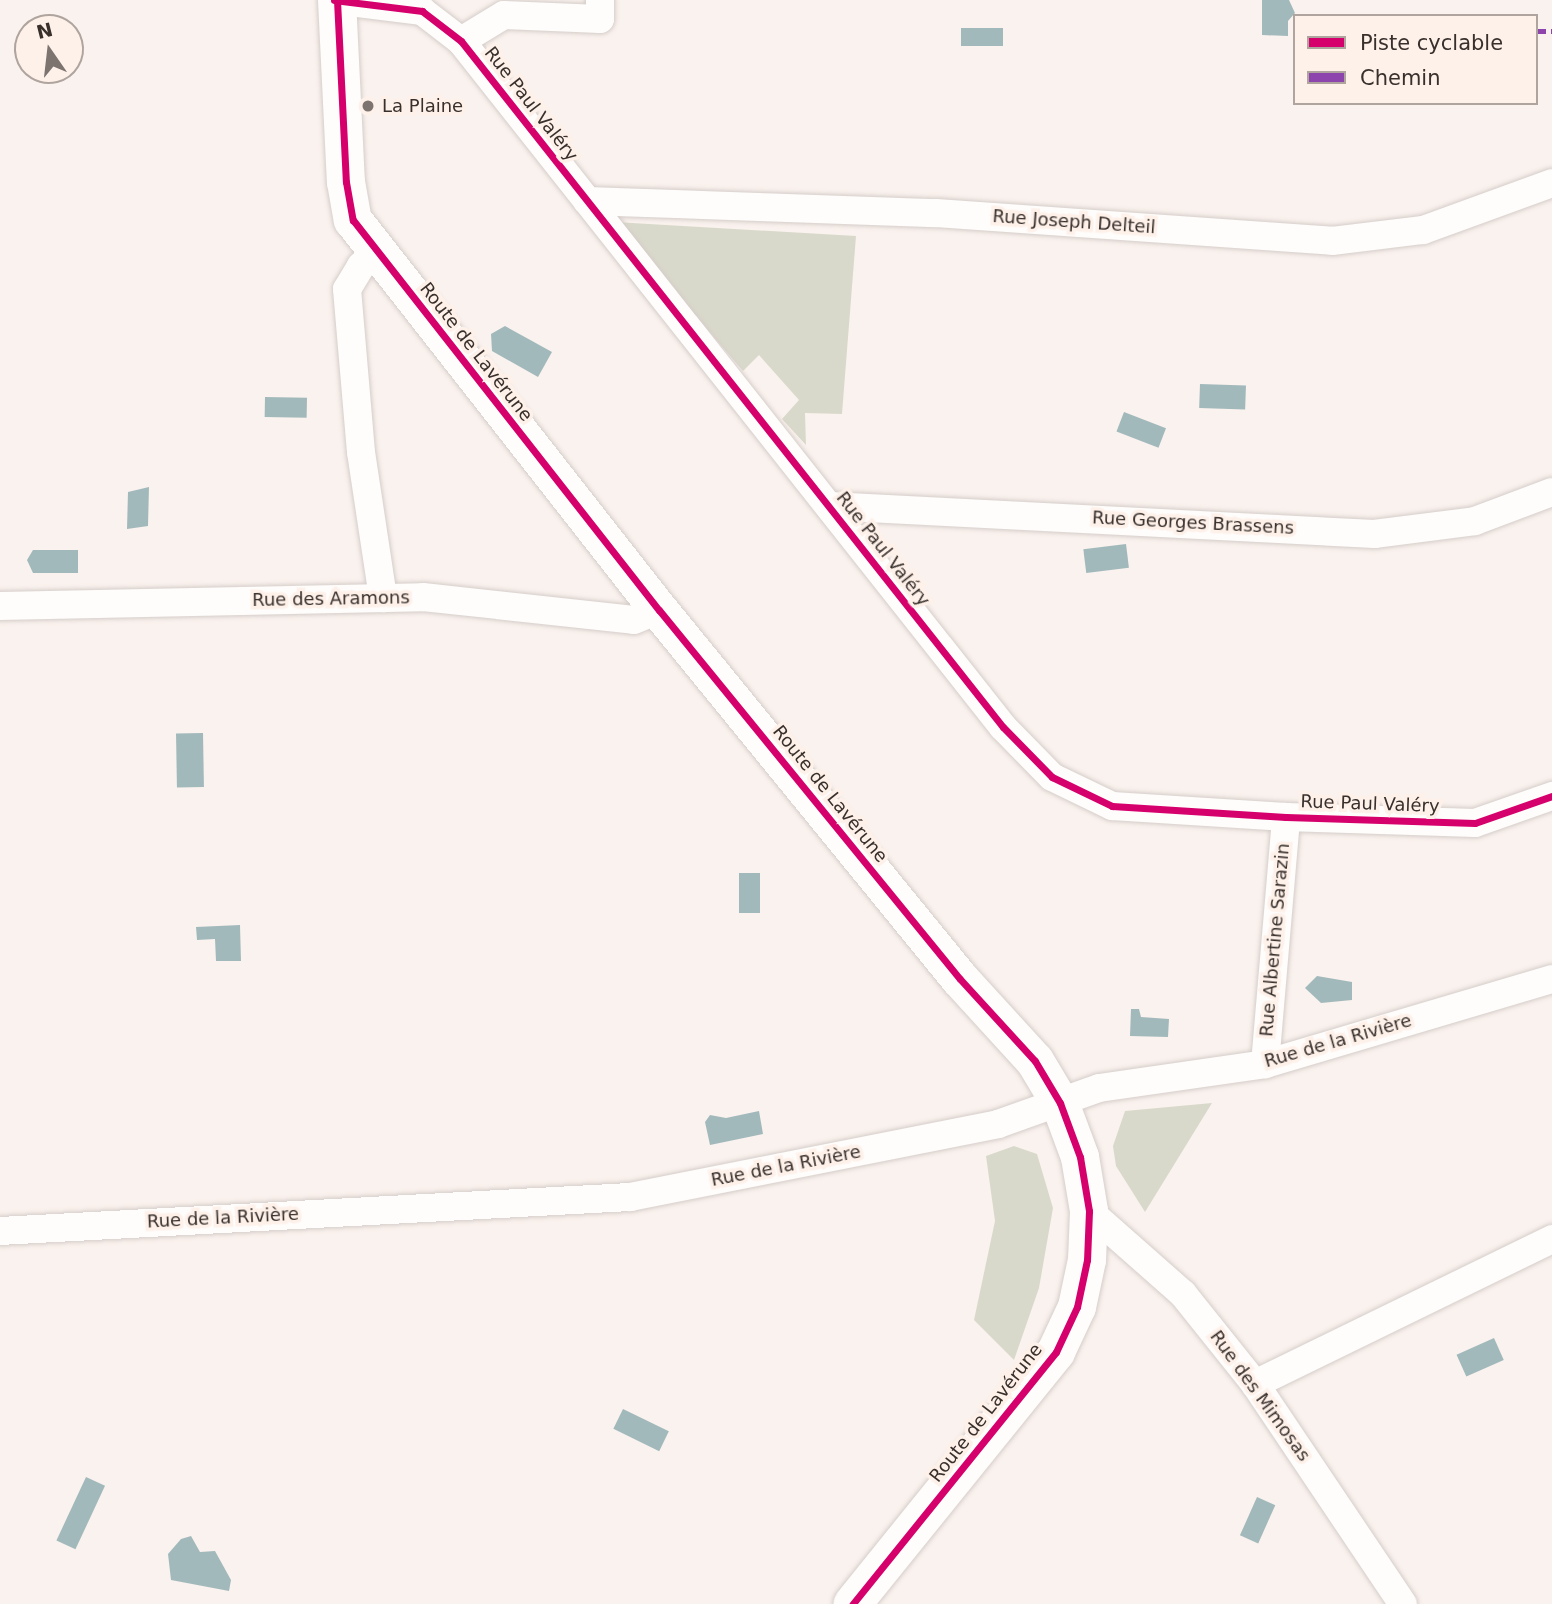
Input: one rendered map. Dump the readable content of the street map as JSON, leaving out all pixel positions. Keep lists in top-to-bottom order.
{
  "streets": {
    "street": [
      "Rue Paul Valéry",
      "Rue Joseph Delteil",
      "Route de Lavérune",
      "Rue Georges Brassens",
      "Rue des Aramons",
      "Rue Albertine Sarazin",
      "Rue de la Rivière",
      "Rue des Mimosas"
    ]
  },
  "crossings": [
    ["Rue Paul Valéry", "Rue Joseph Delteil"],
    ["Rue Paul Valéry", "Route de Lavérune"],
    ["Rue Paul Valéry", "Rue Georges Brassens"],
    ["Rue Paul Valéry", "Rue Albertine Sarazin"],
    ["Route de Lavérune", "Rue des Aramons"],
    ["Route de Lavérune", "Rue de la Rivière"],
    ["Route de Lavérune", "Rue des Mimosas"],
    ["Rue Albertine Sarazin", "Rue de la Rivière"]
  ],
  "places": ["La Plaine"],
  "legend": ["Piste cyclable", "Chemin"],
  "north": "top"
}
